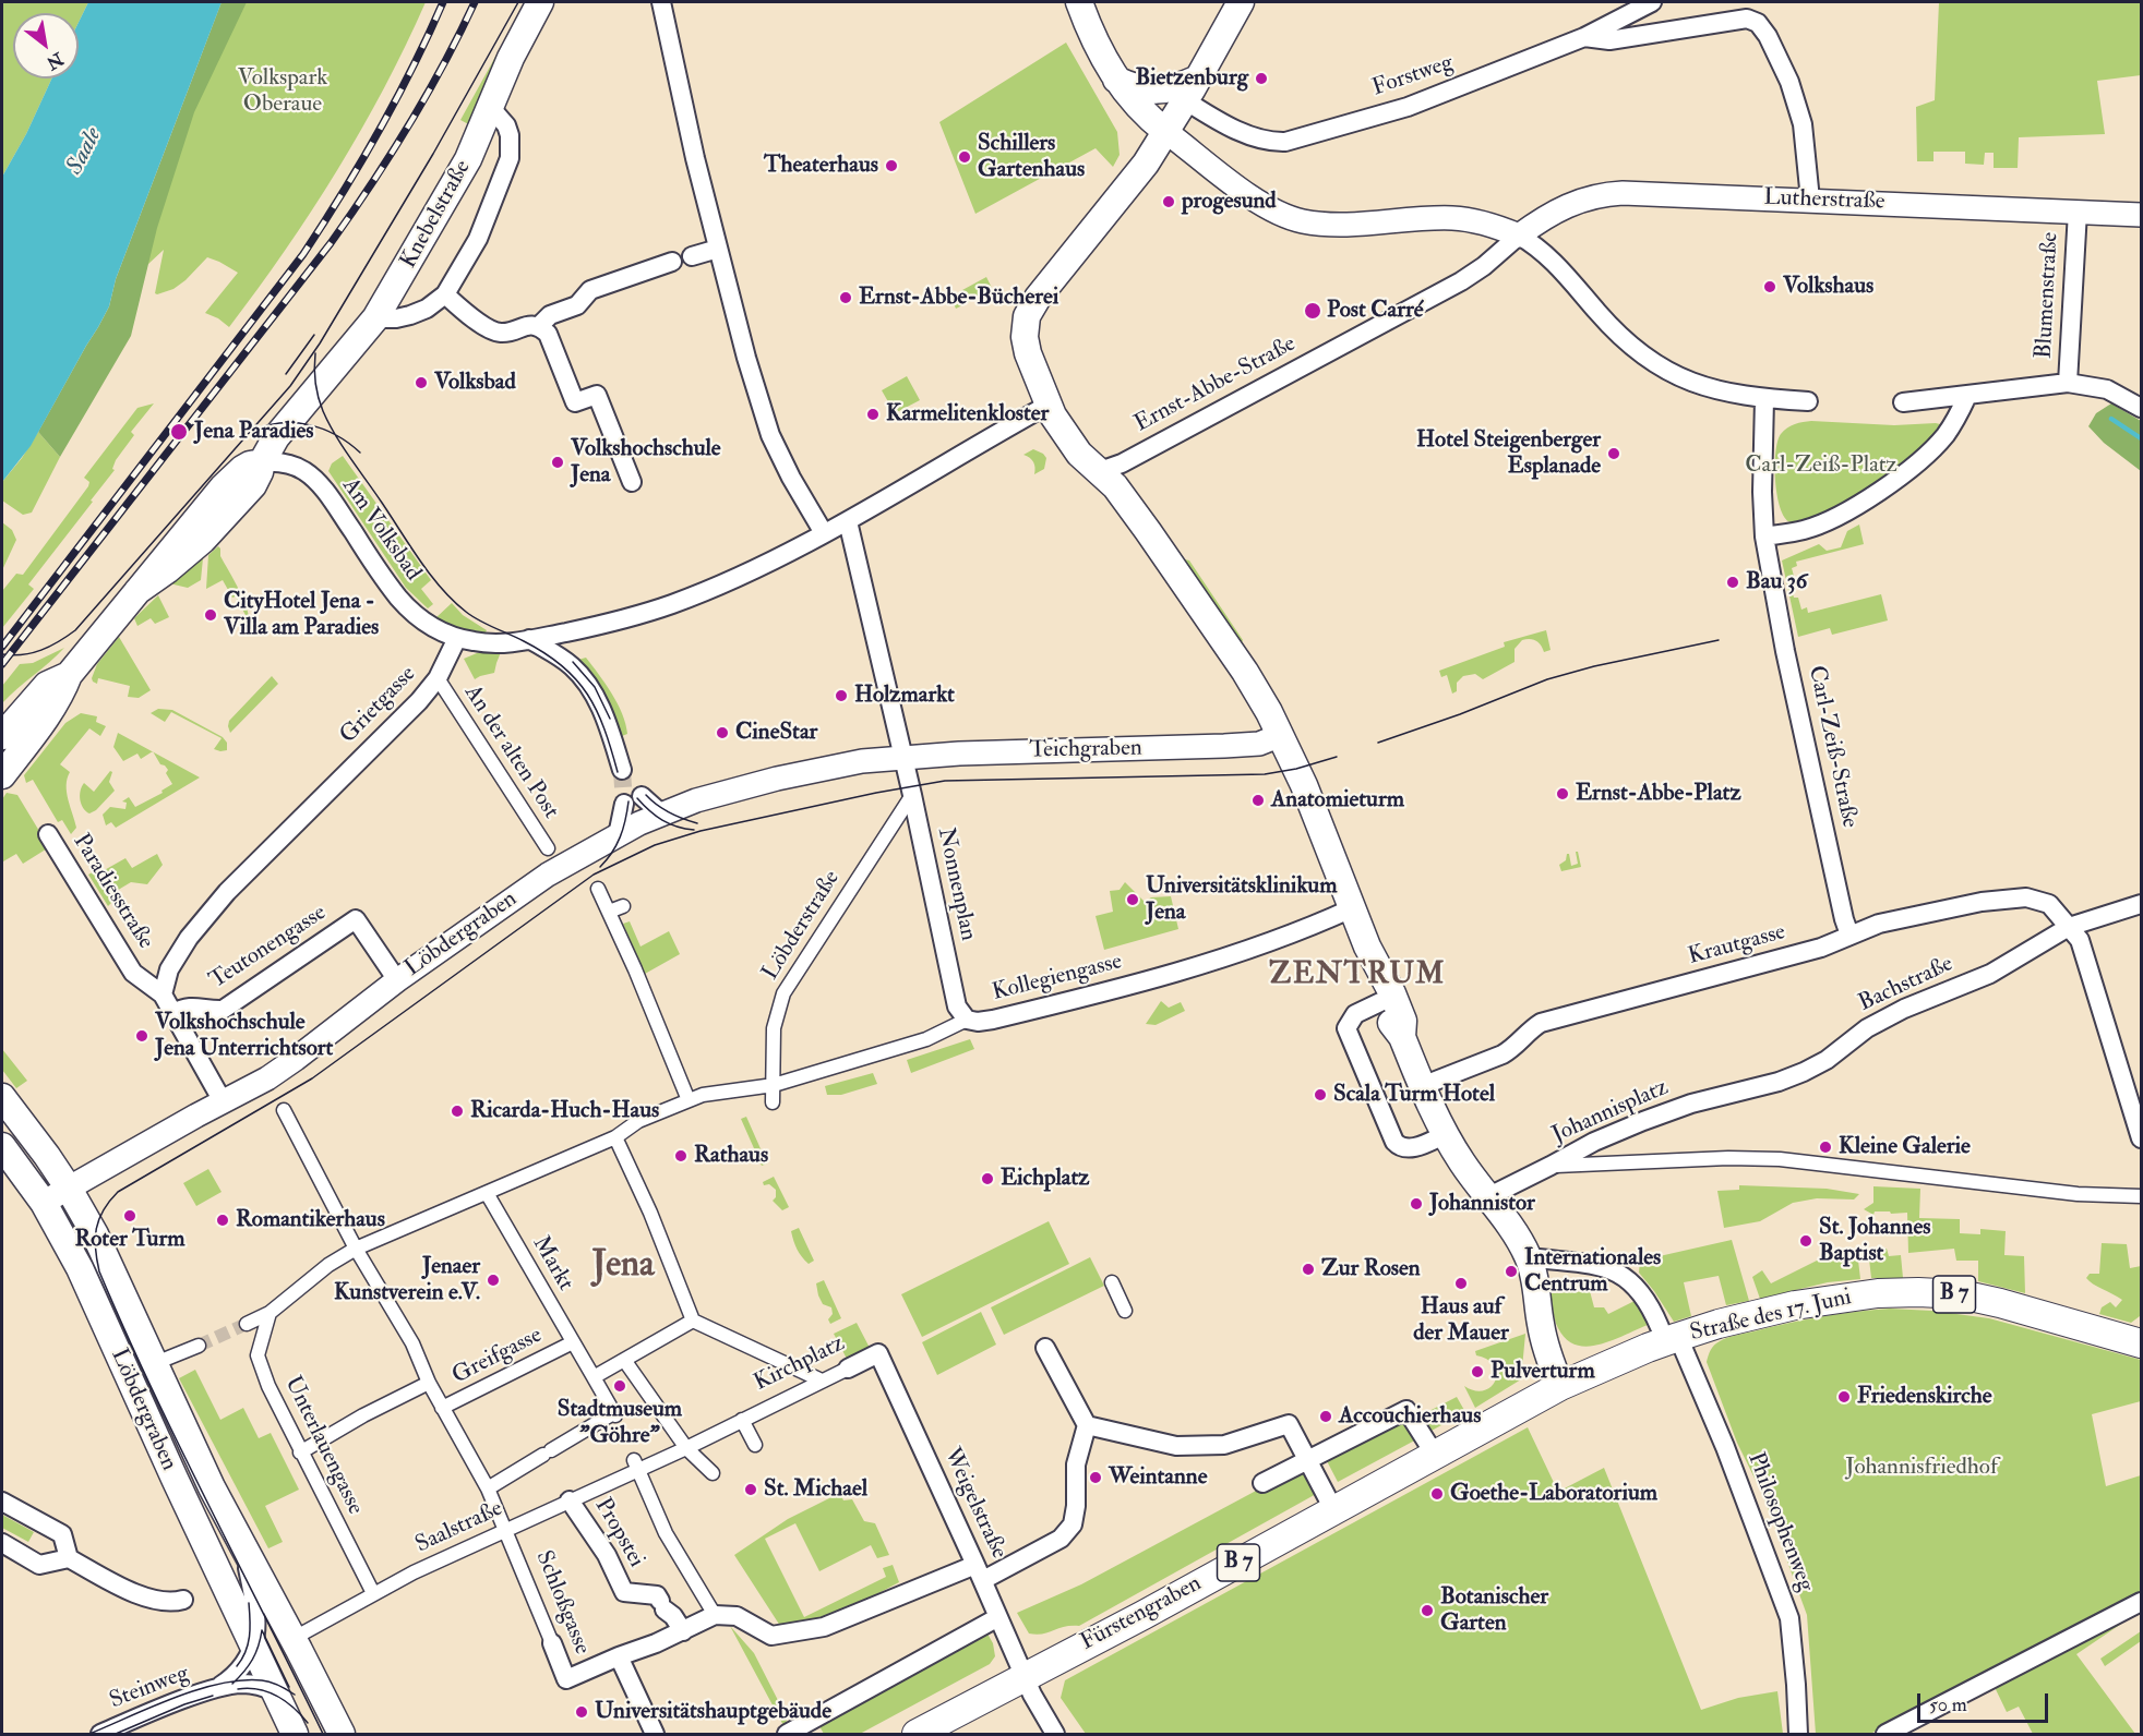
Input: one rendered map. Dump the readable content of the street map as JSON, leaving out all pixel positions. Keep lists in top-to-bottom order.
{
  "streets": {
    "main road": [
      "Knebelstraße",
      "Löbdergraben",
      "B 7",
      "Straße des 17. Juni",
      "Fürstengraben"
    ],
    "street": [
      "Forstweg",
      "Lutherstraße",
      "Blumenstraße",
      "Ernst-Abbe-Straße",
      "Am Volksbad",
      "Grietgasse",
      "Carl-Zeiß-Straße",
      "Teichgraben",
      "An der alten Post",
      "Nonnenplan",
      "Paradiesstraße",
      "Löbderstraße",
      "Krautgasse",
      "Teutonengasse",
      "Kollegiengasse",
      "Bachstraße",
      "Johannisplatz",
      "Markt",
      "Greifgasse",
      "Kirchplatz",
      "Unterlauengasse",
      "Weigelstraße",
      "Philosophenweg",
      "Saalstraße",
      "Propstei",
      "Schloßgasse",
      "Steinweg"
    ]
  },
  "crossings": [
    ["Lutherstraße", "Blumenstraße"],
    ["Lutherstraße", "Ernst-Abbe-Straße"],
    ["Knebelstraße", "Am Volksbad"],
    ["Am Volksbad", "Grietgasse"],
    ["Grietgasse", "An der alten Post"],
    ["Grietgasse", "Paradiesstraße"],
    ["Carl-Zeiß-Straße", "Krautgasse"],
    ["Teichgraben", "Nonnenplan"],
    ["Teichgraben", "Löbdergraben"],
    ["Nonnenplan", "Löbderstraße"],
    ["Nonnenplan", "Löbdergraben"],
    ["Nonnenplan", "Kollegiengasse"],
    ["Paradiesstraße", "Löbdergraben"],
    ["Paradiesstraße", "Teutonengasse"],
    ["Löbderstraße", "Kollegiengasse"],
    ["Löbdergraben", "Teutonengasse"],
    ["Löbdergraben", "Steinweg"],
    ["Krautgasse", "Bachstraße"],
    ["Bachstraße", "Johannisplatz"],
    ["Markt", "Greifgasse"],
    ["Markt", "Schloßgasse"],
    ["Straße des 17. Juni", "Philosophenweg"],
    ["Straße des 17. Juni", "Fürstengraben"],
    ["Greifgasse", "Schloßgasse"],
    ["Kirchplatz", "Weigelstraße"],
    ["Kirchplatz", "Saalstraße"],
    ["Unterlauengasse", "Saalstraße"],
    ["Weigelstraße", "Fürstengraben"],
    ["Saalstraße", "Propstei"],
    ["Saalstraße", "Schloßgasse"],
    ["Propstei", "Schloßgasse"]
  ],
  "districts": ["ZENTRUM", "Jena"],
  "water": ["Saale"],
  "parks": ["Volkspark Oberaue", "Carl-Zeiß-Platz", "Johannisfriedhof"],
  "places": [
    "Bietzenburg",
    "Schillers Gartenhaus",
    "Theaterhaus",
    "progesund",
    "Volkshaus",
    "Ernst-Abbe-Bücherei",
    "Post Carré",
    "Volksbad",
    "Karmelitenkloster",
    "Jena Paradies",
    "Hotel Steigenberger Esplanade",
    "Volkshochschule Jena",
    "Bau 36",
    "CityHotel Jena - Villa am Paradies",
    "Holzmarkt",
    "CineStar",
    "Ernst-Abbe-Platz",
    "Anatomieturm",
    "Universitätsklinikum Jena",
    "Volkshochschule Jena Unterrichtsort",
    "Scala Turm Hotel",
    "Ricarda-Huch-Haus",
    "Kleine Galerie",
    "Rathaus",
    "Eichplatz",
    "Johannistor",
    "Roter Turm",
    "Romantikerhaus",
    "St. Johannes Baptist",
    "Zur Rosen",
    "Internationales Centrum",
    "Jenaer Kunstverein e.V.",
    "Haus auf der Mauer",
    "Pulverturm",
    "Stadtmuseum \"Göhre\"",
    "Friedenskirche",
    "Accouchierhaus",
    "Weintanne",
    "St. Michael",
    "Goethe-Laboratorium",
    "Botanischer Garten",
    "Universitätshauptgebäude"
  ],
  "scale_bar": "50 m",
  "north": "bottom right"
}
